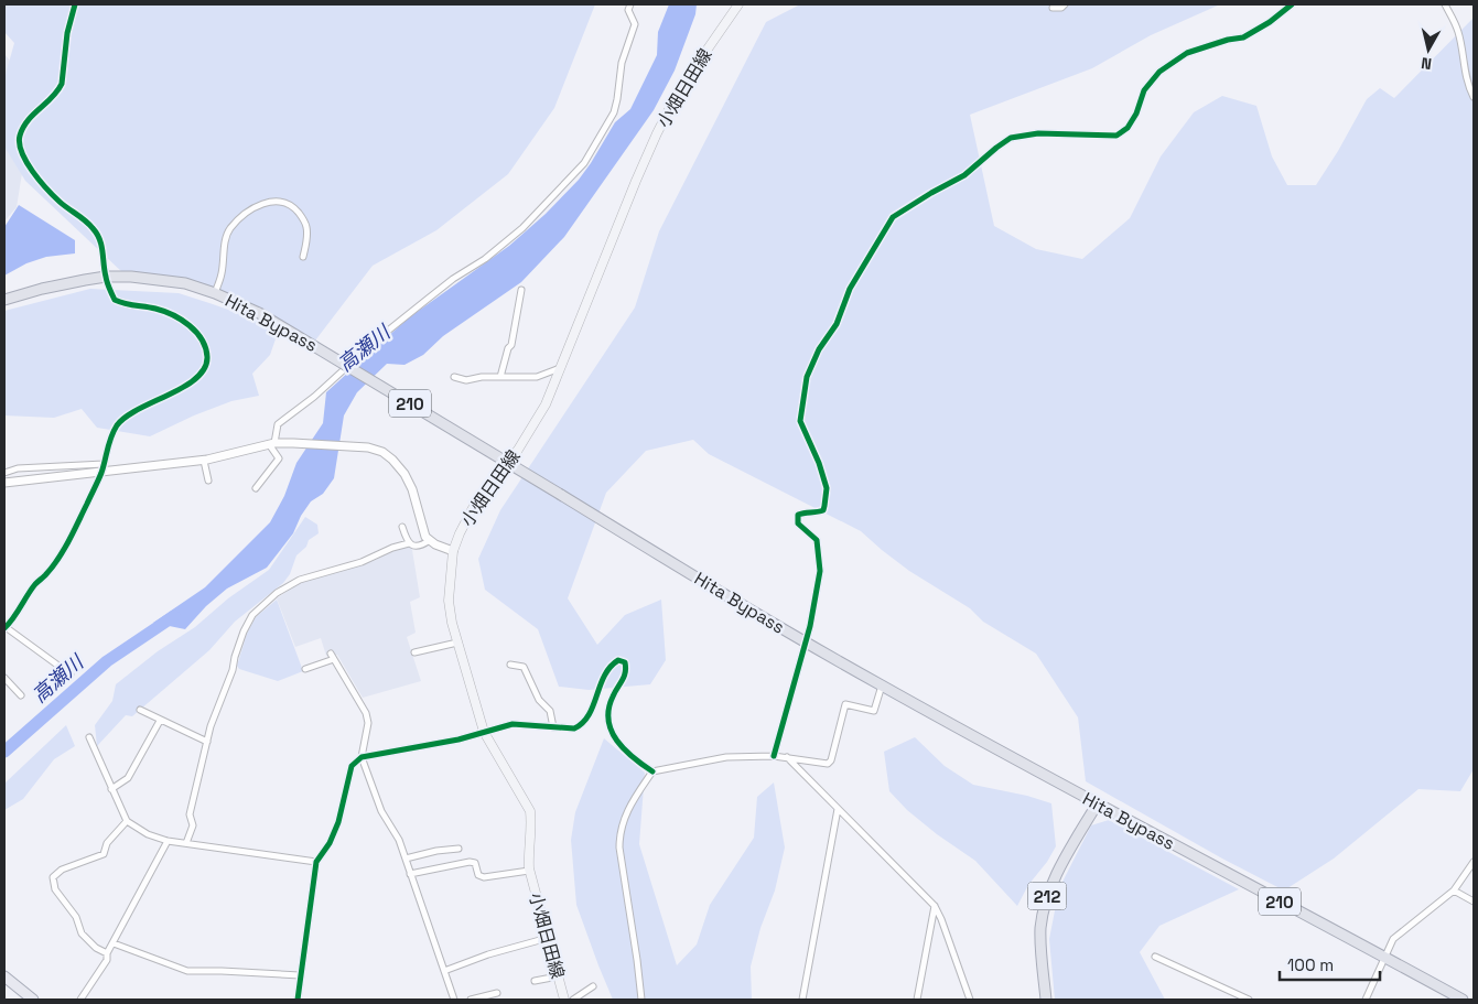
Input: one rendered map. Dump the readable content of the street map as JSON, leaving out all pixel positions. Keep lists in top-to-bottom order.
{
  "streets": {
    "highway": ["Hita Bypass", "210", "212"],
    "main road": ["小畑日田線"]
  },
  "crossings": [
    ["Hita Bypass", "212"]
  ],
  "water": ["高瀬川"],
  "scale_bar": "100 m",
  "north": "bottom"
}
